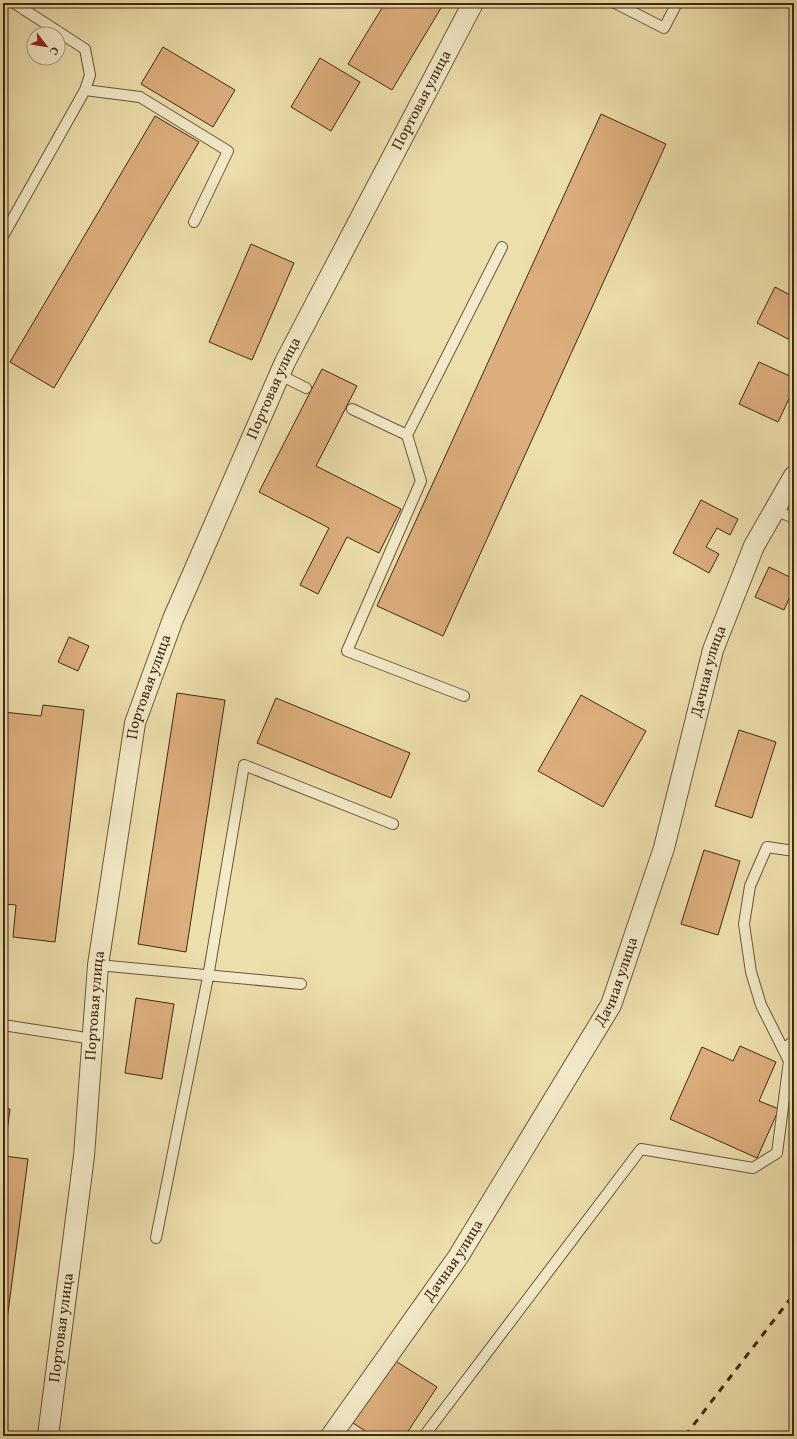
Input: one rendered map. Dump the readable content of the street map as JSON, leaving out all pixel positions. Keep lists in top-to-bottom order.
{
  "streets": {
    "street": ["Портовая улица", "Дачная улица"]
  },
  "north": "bottom right"
}
